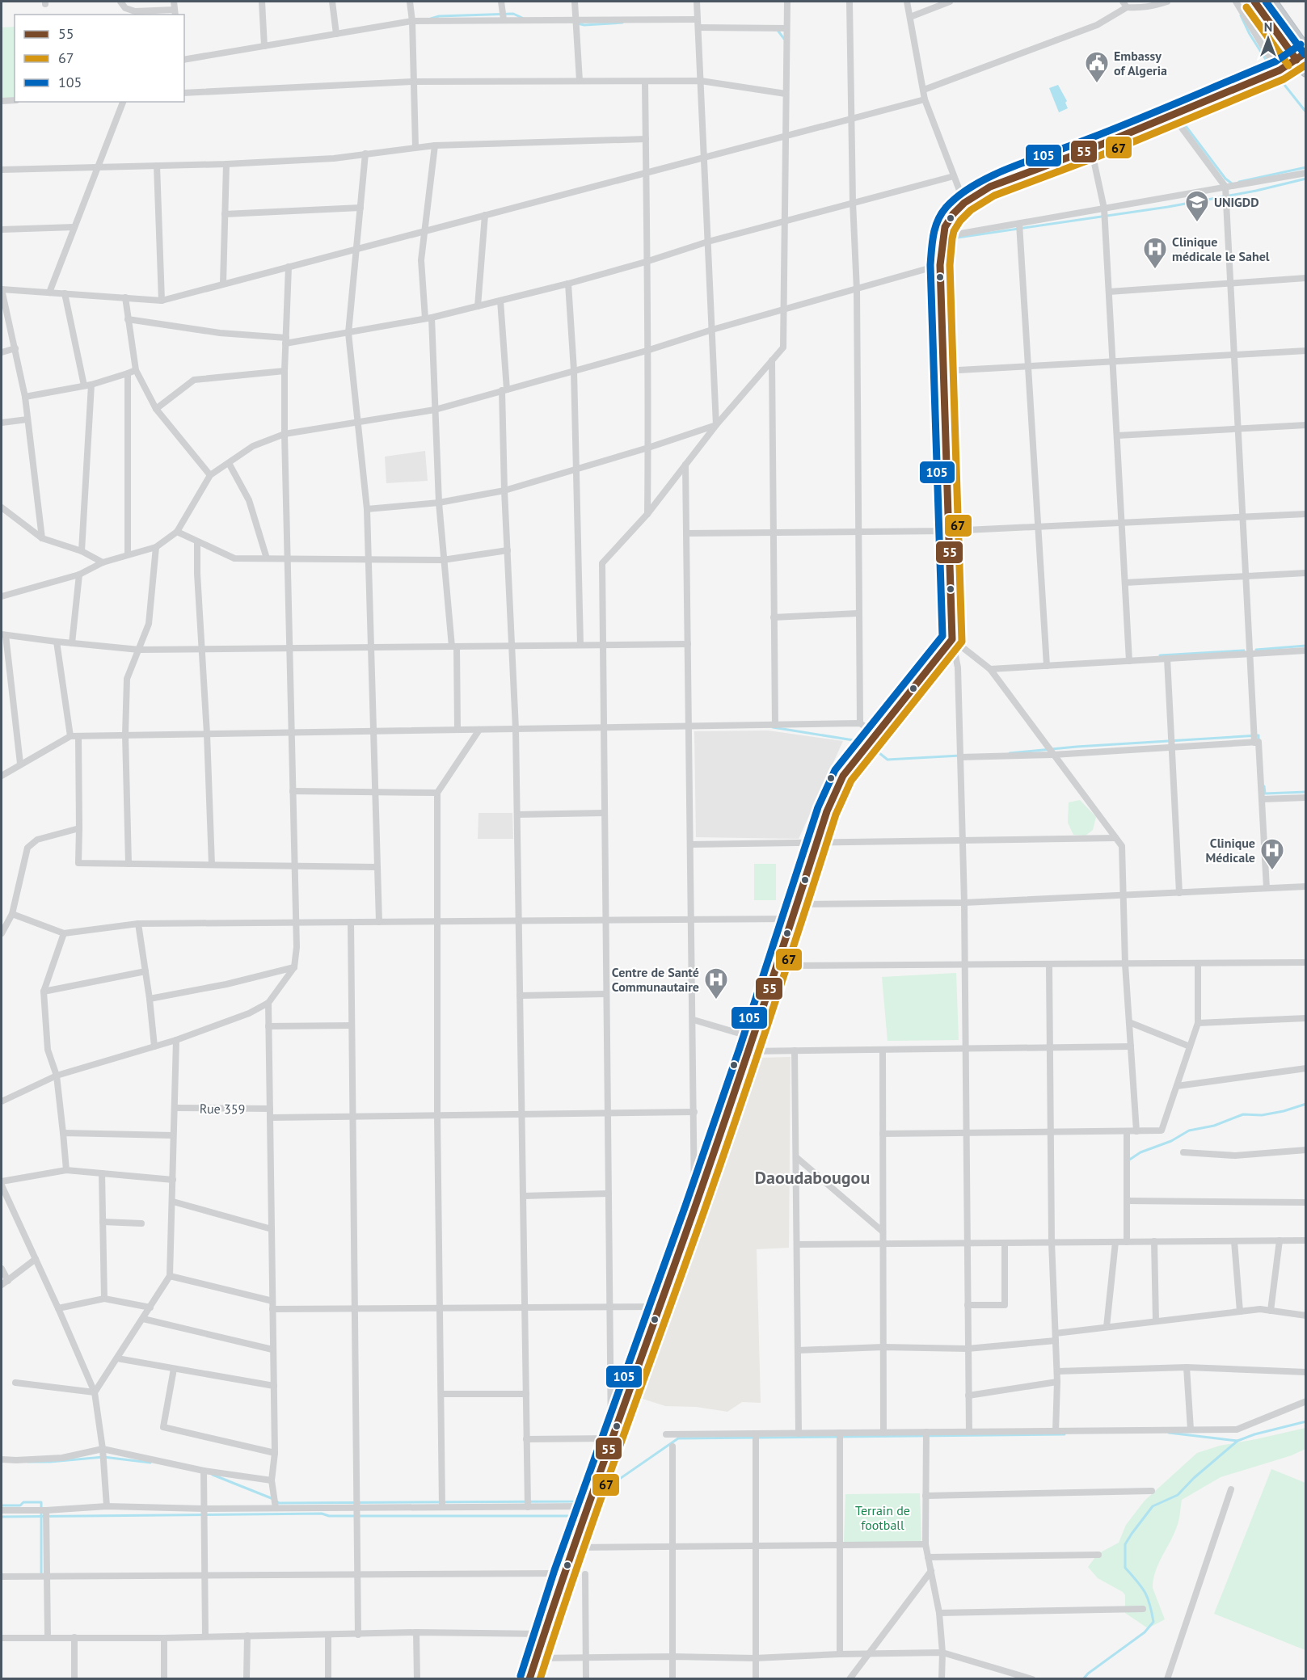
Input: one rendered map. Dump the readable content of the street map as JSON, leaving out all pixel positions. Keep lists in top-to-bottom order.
{
  "streets": {
    "street": ["Rue 359"]
  },
  "districts": ["Daoudabougou"],
  "parks": ["Terrain de football"],
  "places": {
    "public building": ["Embassy of Algeria"],
    "school or university": ["UNIGDD"],
    "hospital": ["Clinique médicale le Sahel", "Clinique Médicale", "Centre de Santé Communautaire"]
  },
  "lines": ["transit line 55", "transit line 105", "transit line 67"],
  "legend": ["55", "67", "105"],
  "north": "top"
}
